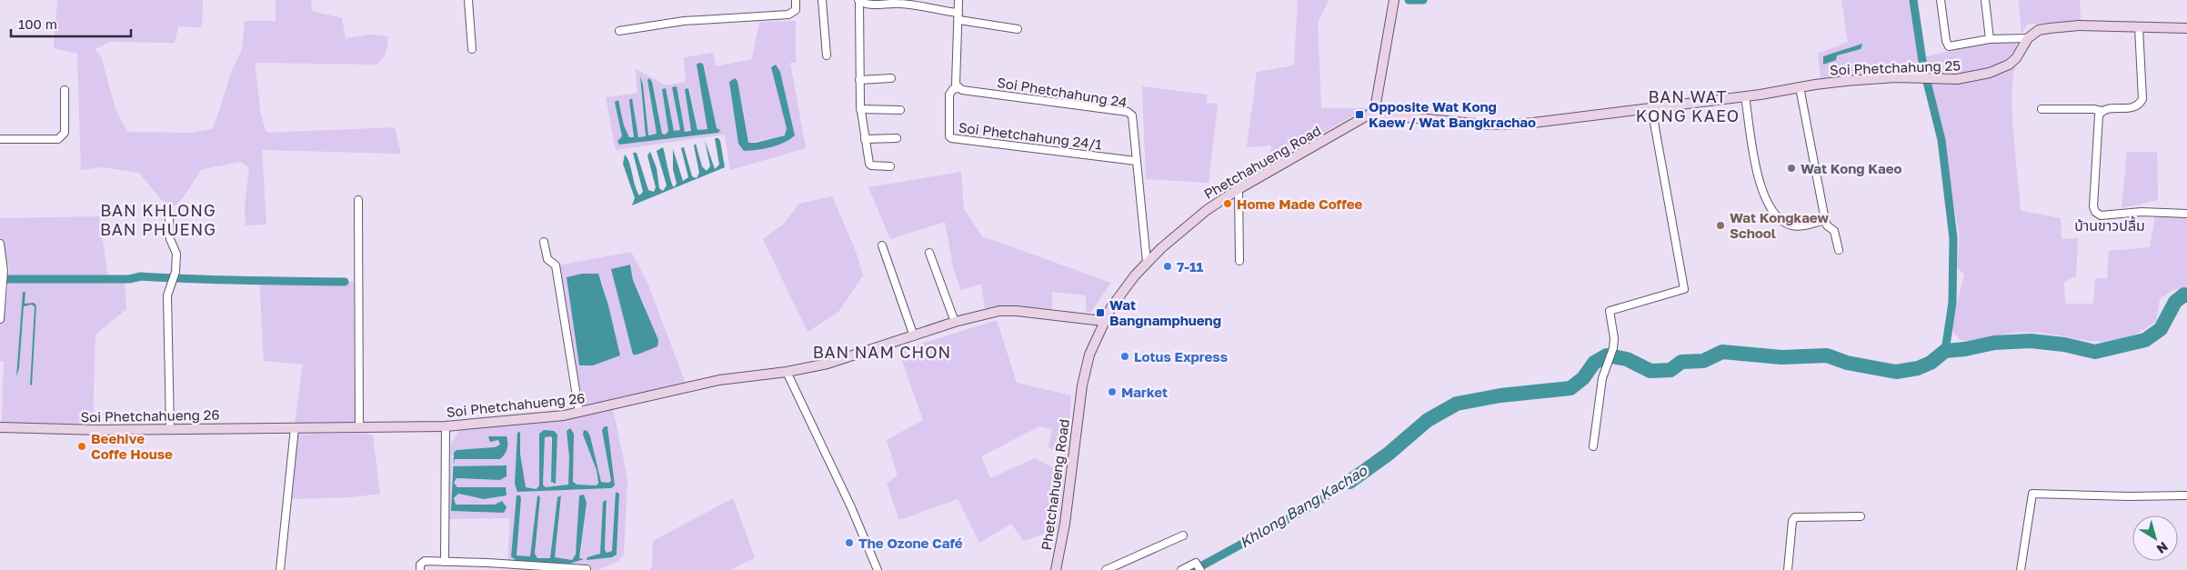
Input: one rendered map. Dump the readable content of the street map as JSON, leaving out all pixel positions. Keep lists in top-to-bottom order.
{
  "streets": {
    "street": [
      "Soi Phetchahung 25",
      "Soi Phetchahung 24",
      "Soi Phetchahung 24/1",
      "Phetchahueng Road",
      "Soi Phetchahueng 26"
    ]
  },
  "crossings": [
    ["Soi Phetchahung 25", "Phetchahueng Road"],
    ["Soi Phetchahung 24", "Soi Phetchahung 24/1"],
    ["Soi Phetchahung 24", "Phetchahueng Road"],
    ["Phetchahueng Road", "Soi Phetchahueng 26"]
  ],
  "districts": [
    "BAN WAT KONG KAEO",
    "BAN KHLONG BAN PHUENG",
    "บ้านขาวปลื้ม",
    "BAN NAM CHON"
  ],
  "water": ["Khlong Bang Kachao"],
  "places": {
    "transit": ["Opposite Wat Kong Kaew / Wat Bangkrachao", "Wat Bangnamphueng"],
    "other": [
      "Wat Kong Kaeo",
      "Home Made Coffee",
      "Wat Kongkaew School",
      "7-11",
      "Lotus Express",
      "Market",
      "Beehive Coffe House",
      "The Ozone Café"
    ]
  },
  "scale_bar": "100 m",
  "north": "bottom right"
}
